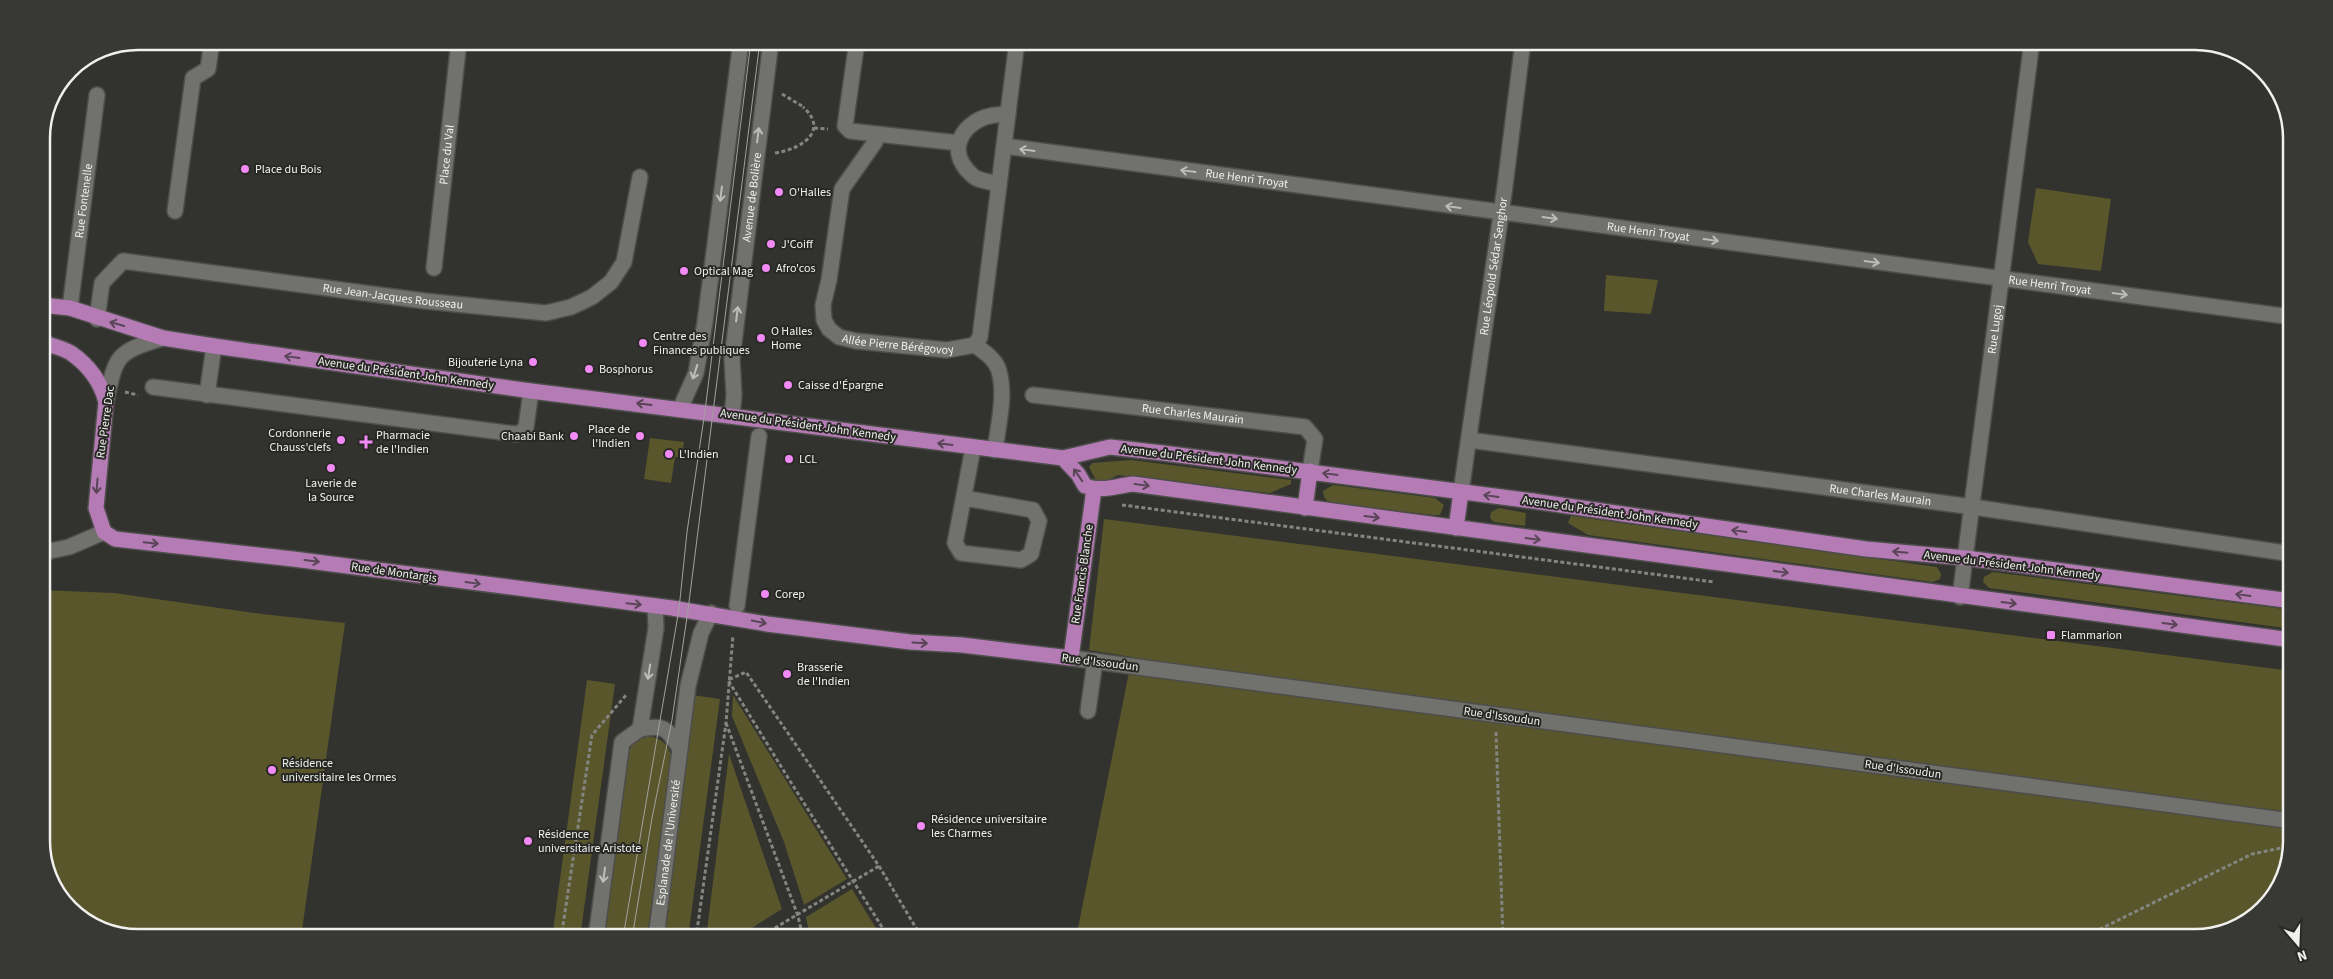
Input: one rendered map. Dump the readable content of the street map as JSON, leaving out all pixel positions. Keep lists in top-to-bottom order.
{
  "streets": {
    "main road": [
      "Avenue du Président John Kennedy",
      "Rue Pierre Dac",
      "Rue de Montargis",
      "Rue Francis Blanche",
      "Rue d'Issoudun"
    ],
    "street": [
      "Place du Val",
      "Rue Henri Troyat",
      "Avenue de Bolière",
      "Rue Fontenelle",
      "Rue Léopold Sédar Senghor",
      "Rue Jean-Jacques Rousseau",
      "Rue Lugoj",
      "Allée Pierre Bérégovoy",
      "Rue Charles Maurain",
      "Esplanade de l'Université"
    ]
  },
  "crossings": [
    ["Rue Henri Troyat", "Rue Léopold Sédar Senghor"],
    ["Rue Henri Troyat", "Rue Lugoj"],
    ["Avenue de Bolière", "Avenue du Président John Kennedy"],
    ["Rue Fontenelle", "Avenue du Président John Kennedy"],
    ["Rue Léopold Sédar Senghor", "Avenue du Président John Kennedy"],
    ["Rue Léopold Sédar Senghor", "Rue Charles Maurain"],
    ["Rue Jean-Jacques Rousseau", "Avenue du Président John Kennedy"],
    ["Rue Lugoj", "Avenue du Président John Kennedy"],
    ["Rue Lugoj", "Rue Charles Maurain"],
    ["Avenue du Président John Kennedy", "Rue Charles Maurain"],
    ["Avenue du Président John Kennedy", "Rue Pierre Dac"],
    ["Rue Pierre Dac", "Rue de Montargis"],
    ["Rue de Montargis", "Rue d'Issoudun"],
    ["Rue de Montargis", "Esplanade de l'Université"],
    ["Rue Francis Blanche", "Rue d'Issoudun"],
    ["Rue d'Issoudun", "Esplanade de l'Université"]
  ],
  "one_way": ["Rue Pierre Dac", "Rue de Montargis"],
  "places": {
    "other": [
      "Place du Bois",
      "O'Halles",
      "J'Coiff",
      "Afro'cos",
      "Optical Mag",
      "O Halles Home",
      "Centre des Finances publiques",
      "Bijouterie Lyna",
      "Bosphorus",
      "Caisse d'Épargne",
      "Chaabi Bank",
      "Place de l'Indien",
      "Cordonnerie Chauss'clefs",
      "L'Indien",
      "LCL",
      "Laverie de la Source",
      "Corep",
      "Brasserie de l'Indien",
      "Résidence universitaire les Ormes",
      "Résidence universitaire les Charmes",
      "Résidence universitaire Aristote"
    ],
    "health": ["Pharmacie de l'Indien"],
    "transit": ["Flammarion"]
  },
  "north": "bottom"
}
